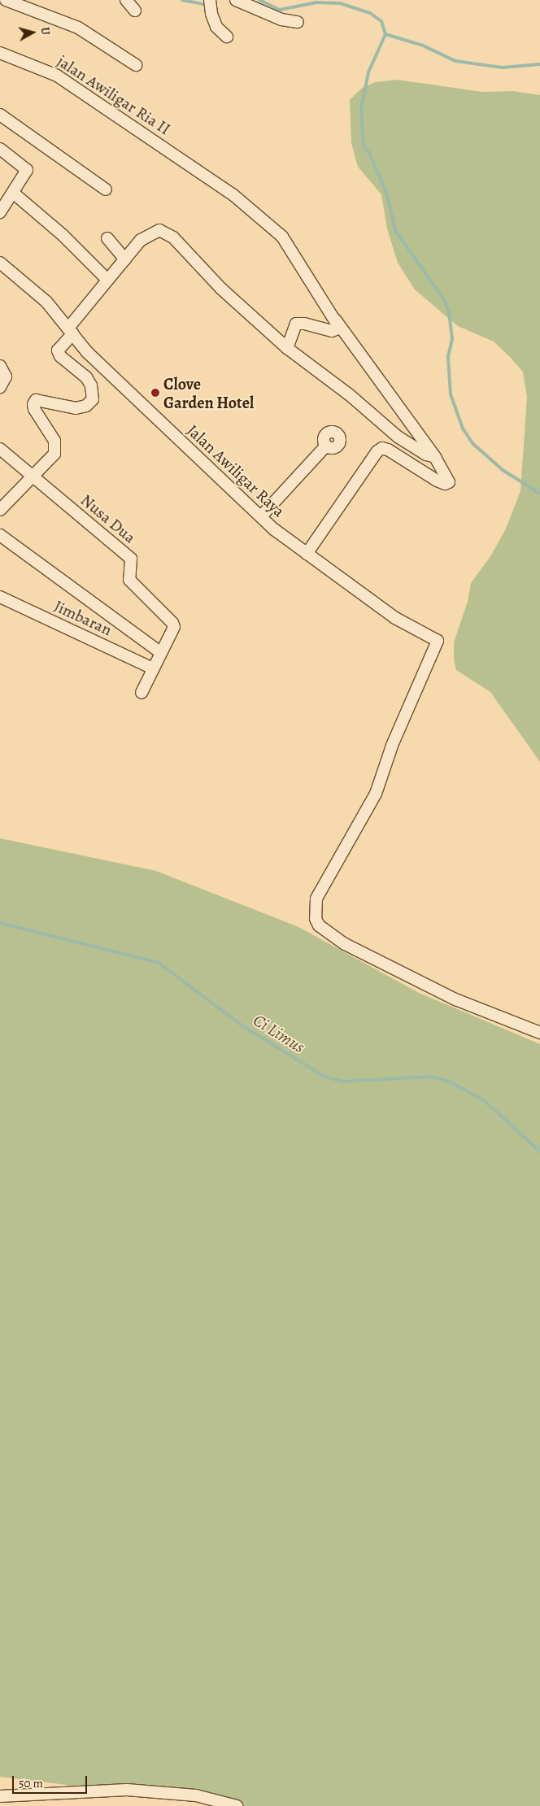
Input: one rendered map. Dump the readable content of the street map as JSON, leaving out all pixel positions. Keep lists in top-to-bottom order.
{
  "streets": {
    "street": [
      "jalan Awiligar Ria II",
      "Jalan Awiligar Raya",
      "Nusa Dua",
      "Jimbaran"
    ]
  },
  "crossings": [
    ["jalan Awiligar Ria II", "Jalan Awiligar Raya"],
    ["Nusa Dua", "Jimbaran"]
  ],
  "water": ["Ci Limus"],
  "places": ["Clove Garden Hotel"],
  "scale_bar": "50 m",
  "north": "right"
}
